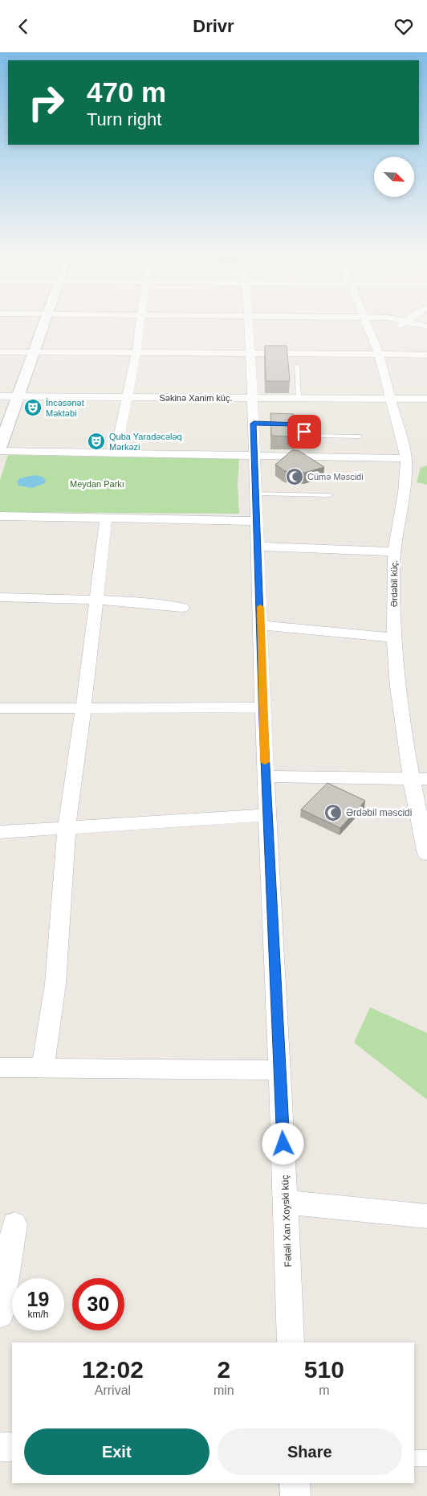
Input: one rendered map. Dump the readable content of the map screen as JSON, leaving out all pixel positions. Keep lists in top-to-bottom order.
{
  "streets": {
    "street": ["Səkinə Xanim küç.", "Ərdəbil küç.", "Fətəli Xan Xoyski küç"]
  },
  "crossings": [
    ["Səkinə Xanim küç.", "Ərdəbil küç."],
    ["Səkinə Xanim küç.", "Fətəli Xan Xoyski küç"]
  ],
  "parks": ["Meydan Parkı"],
  "places": {
    "theatre": ["İncəsənət Məktəbi", "Quba Yaradəcələq Mərkəzi"],
    "mosque": ["Cümə Məscidi", "Ərdəbil məscidi"]
  },
  "north": "bottom right",
  "page": {
    "header": "Drivr",
    "turn": ["470 m", "Turn right"],
    "speed": "19 km/h",
    "limit": "30",
    "eta": [
      "12:02",
      "Arrival",
      "2",
      "min",
      "510",
      "m"
    ],
    "buttons": ["Exit", "Share"]
  }
}
